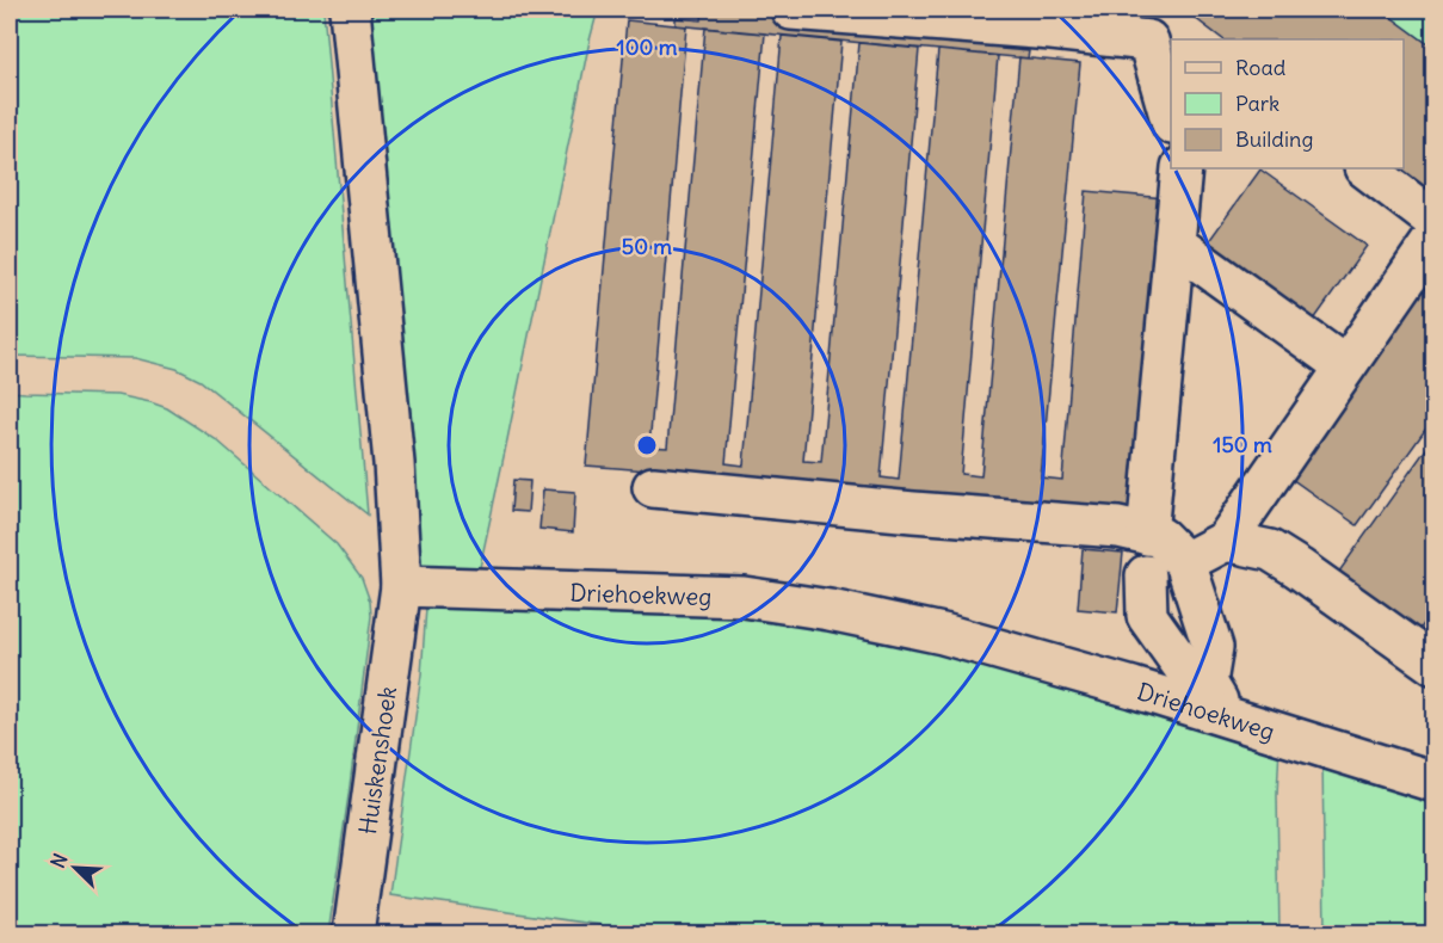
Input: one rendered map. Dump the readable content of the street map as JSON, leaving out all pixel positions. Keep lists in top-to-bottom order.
{
  "streets": {
    "street": ["Driehoekweg", "Huiskenshoek"]
  },
  "crossings": [
    ["Driehoekweg", "Huiskenshoek"]
  ],
  "legend": ["Road", "Park", "Building"],
  "north": "top left",
  "rings": ["100 m", "50 m", "150 m"]
}
